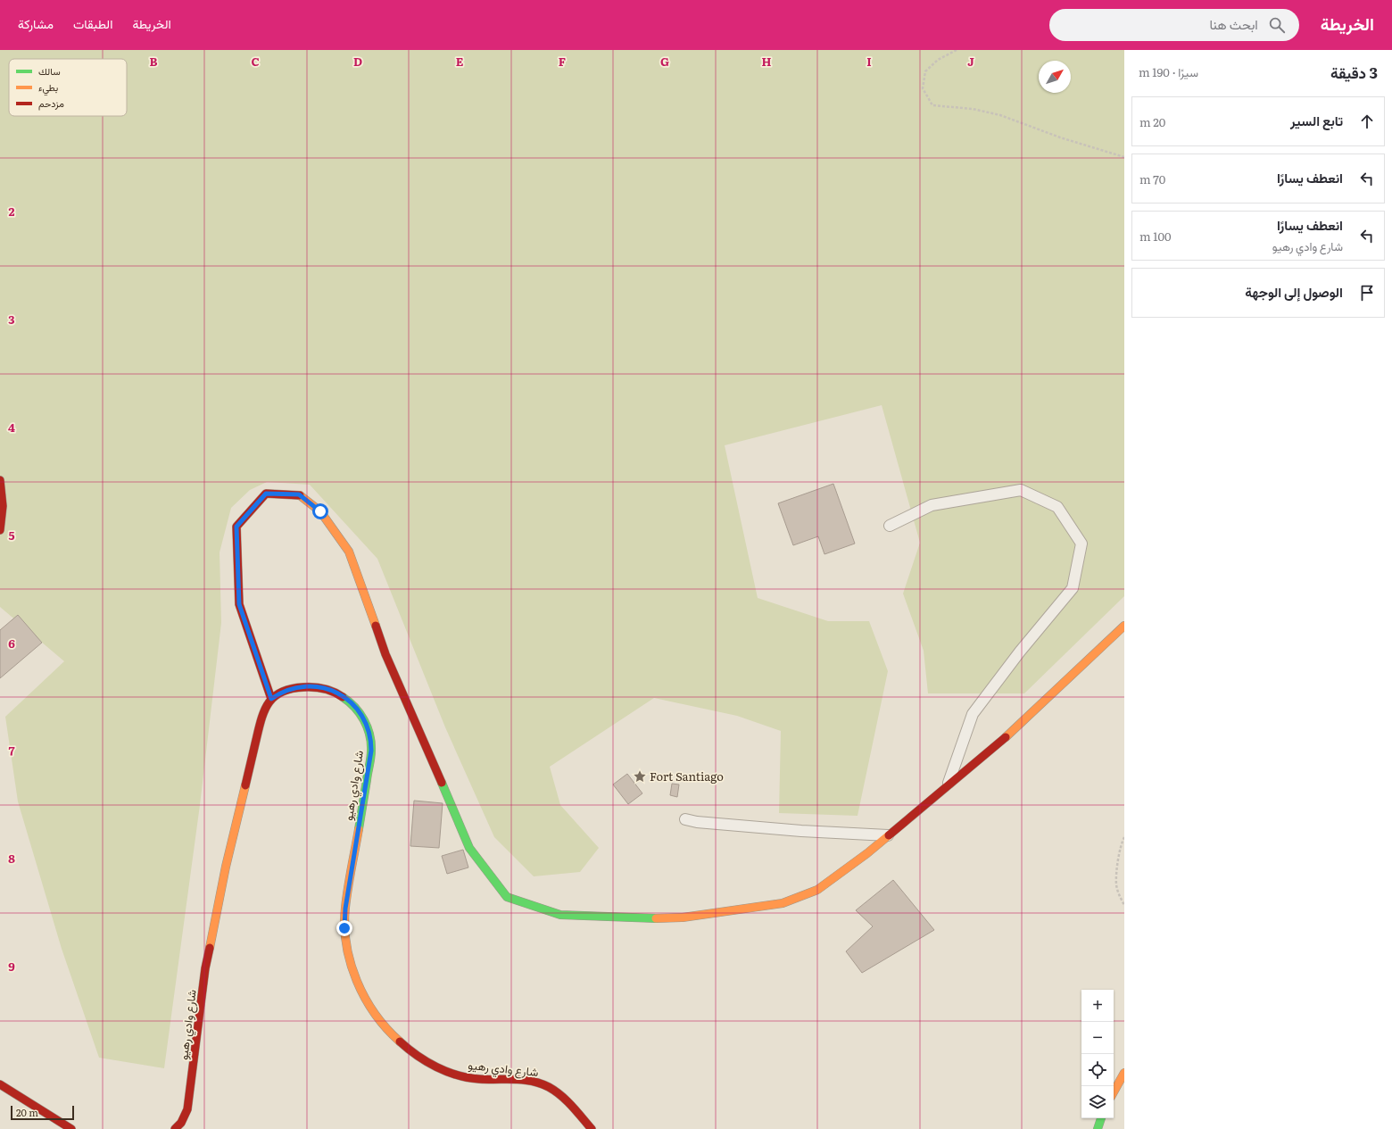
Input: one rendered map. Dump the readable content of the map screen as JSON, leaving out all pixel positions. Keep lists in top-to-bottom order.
{
  "streets": {
    "street": ["شارع وادي رهيو"]
  },
  "places": {
    "place": ["Fort Santiago"]
  },
  "legend": ["سالك", "بطيء", "مزدحم"],
  "scale_bar": "20 m",
  "north": "top right",
  "page": {
    "header": "الخريطة",
    "search": "ابحث هنا",
    "nav": ["الخريطة", "الطبقات", "مشاركة"],
    "heading": ["3 دقيقة", "سيرًا · 190 m"],
    "list": [
      ["تابع السير", "20 m"],
      ["انعطف يسارًا", "70 m"],
      ["انعطف يسارًا", "شارع وادي رهيو", "100 m"],
      "الوصول إلى الوجهة"
    ],
    "map_buttons": ["+", "−"],
    "scale": "20 m"
  },
  "grid": {
    "columns": [
      "B",
      "C",
      "D",
      "E",
      "F",
      "G",
      "H",
      "I",
      "J"
    ],
    "rows": [
      "2",
      "3",
      "4",
      "5",
      "6",
      "7",
      "8",
      "9"
    ]
  }
}
